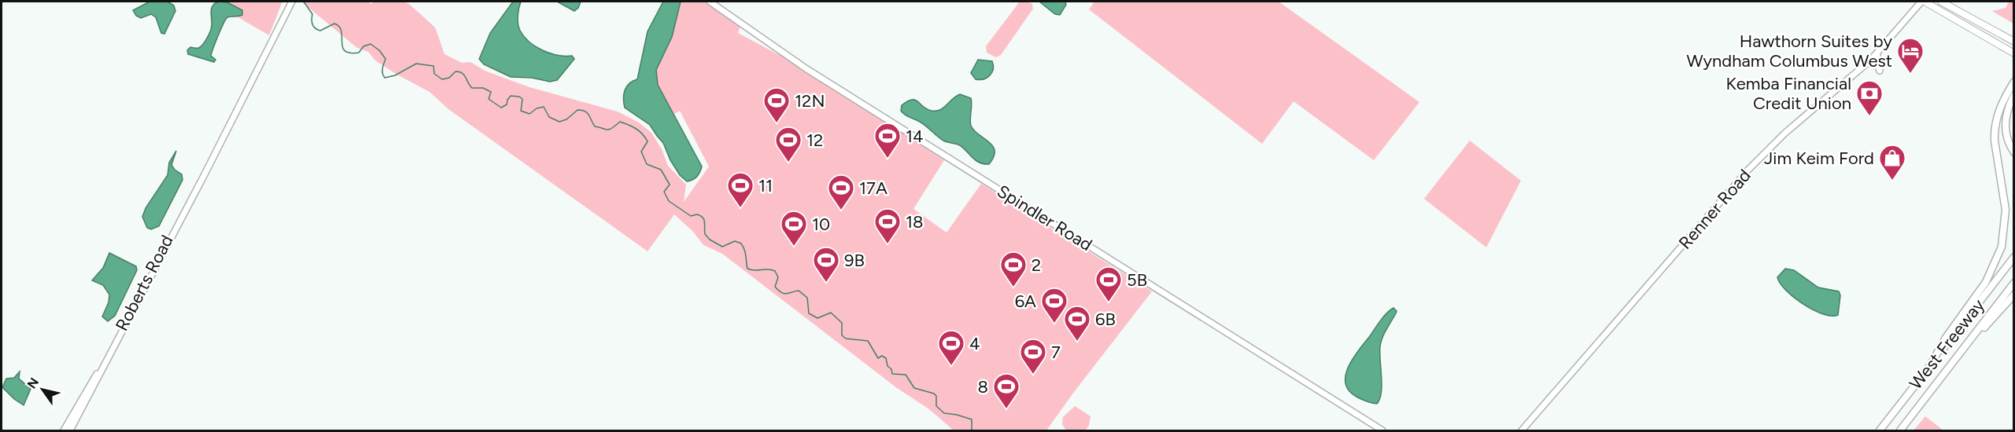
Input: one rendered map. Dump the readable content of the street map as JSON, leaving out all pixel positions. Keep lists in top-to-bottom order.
{
  "streets": {
    "highway": ["West Freeway"],
    "main road": ["Renner Road", "Spindler Road", "Roberts Road"]
  },
  "places": {
    "hotel": ["Hawthorn Suites by Wyndham Columbus West"],
    "bank": ["Kemba Financial Credit Union"],
    "sports": [
      "12N",
      "14",
      "12",
      "11",
      "17A",
      "18",
      "10",
      "9B",
      "2",
      "5B",
      "6A",
      "6B",
      "4",
      "7",
      "8"
    ],
    "shop": ["Jim Keim Ford"]
  },
  "north": "top left"
}
